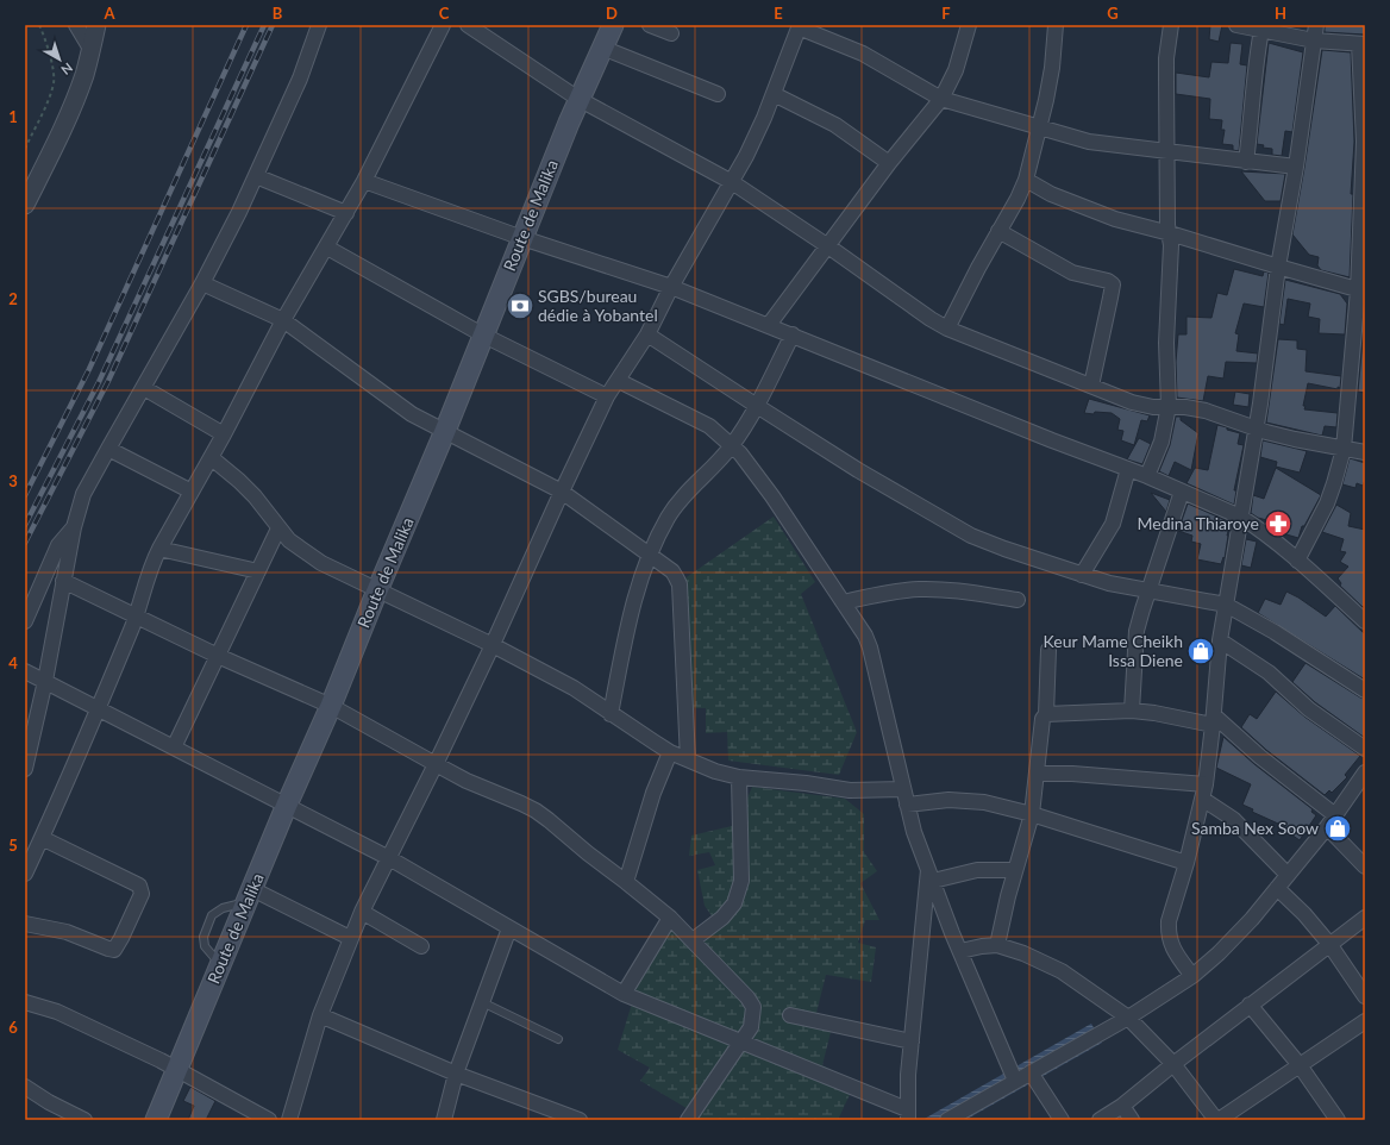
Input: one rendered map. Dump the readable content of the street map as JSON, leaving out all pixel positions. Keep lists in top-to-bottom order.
{
  "streets": {
    "main road": ["Route de Malika"]
  },
  "places": {
    "bank": ["SGBS/bureau dédie à Yobantel"],
    "pharmacy": ["Medina Thiaroye"],
    "shop": ["Keur Mame Cheikh Issa Diene", "Samba Nex Soow"]
  },
  "north": "bottom right",
  "grid": {
    "columns": [
      "A",
      "B",
      "C",
      "D",
      "E",
      "F",
      "G",
      "H"
    ],
    "rows": [
      "1",
      "2",
      "3",
      "4",
      "5",
      "6"
    ]
  }
}
